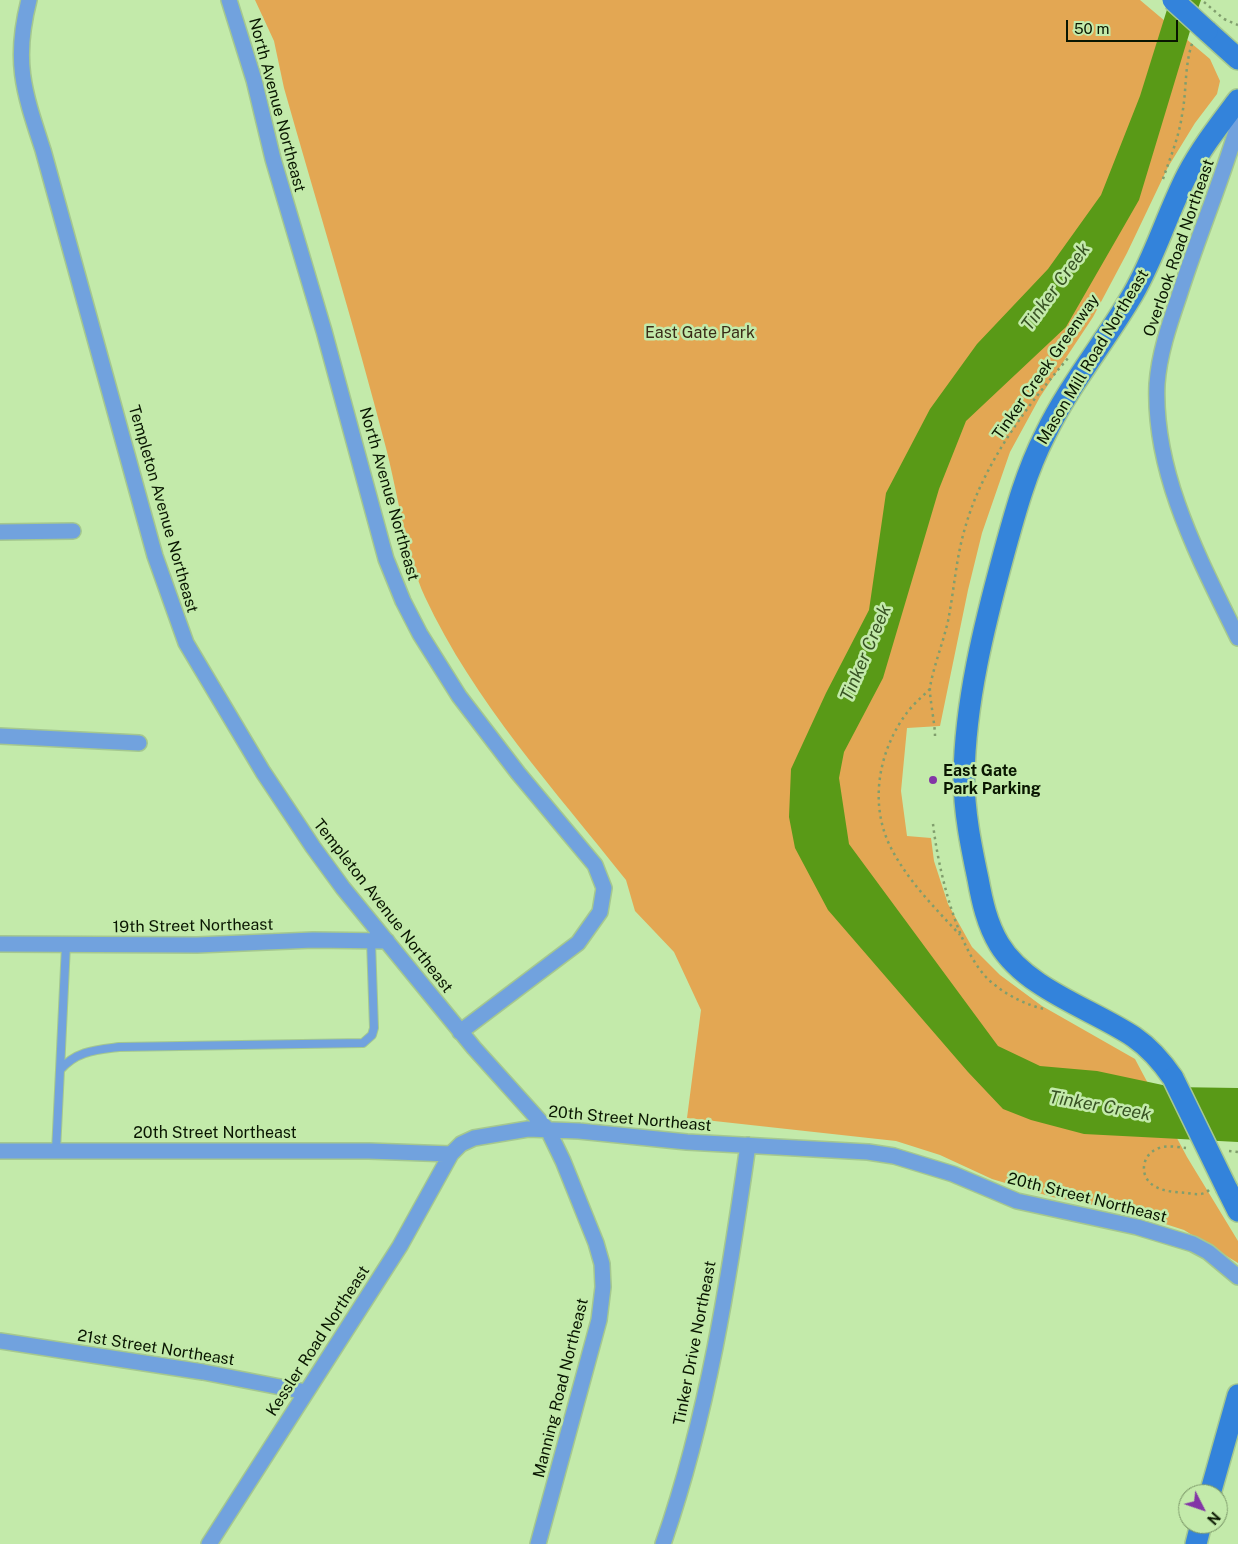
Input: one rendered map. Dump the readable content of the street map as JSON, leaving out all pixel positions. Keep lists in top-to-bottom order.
{
  "streets": {
    "street": [
      "North Avenue Northeast",
      "Overlook Road Northeast",
      "Mason Mill Road Northeast",
      "Templeton Avenue Northeast",
      "19th Street Northeast",
      "20th Street Northeast",
      "Kessler Road Northeast",
      "Tinker Drive Northeast",
      "21st Street Northeast",
      "Manning Road Northeast"
    ],
    "path": ["Tinker Creek Greenway"]
  },
  "crossings": [
    ["North Avenue Northeast", "Templeton Avenue Northeast"],
    ["Templeton Avenue Northeast", "19th Street Northeast"],
    ["Templeton Avenue Northeast", "20th Street Northeast"],
    ["Templeton Avenue Northeast", "Manning Road Northeast"],
    ["20th Street Northeast", "Kessler Road Northeast"],
    ["20th Street Northeast", "Tinker Drive Northeast"],
    ["20th Street Northeast", "Manning Road Northeast"],
    ["Kessler Road Northeast", "21st Street Northeast"]
  ],
  "water": ["Tinker Creek"],
  "parks": ["East Gate Park"],
  "places": ["East Gate Park Parking"],
  "scale_bar": "50 m",
  "north": "bottom right"
}
